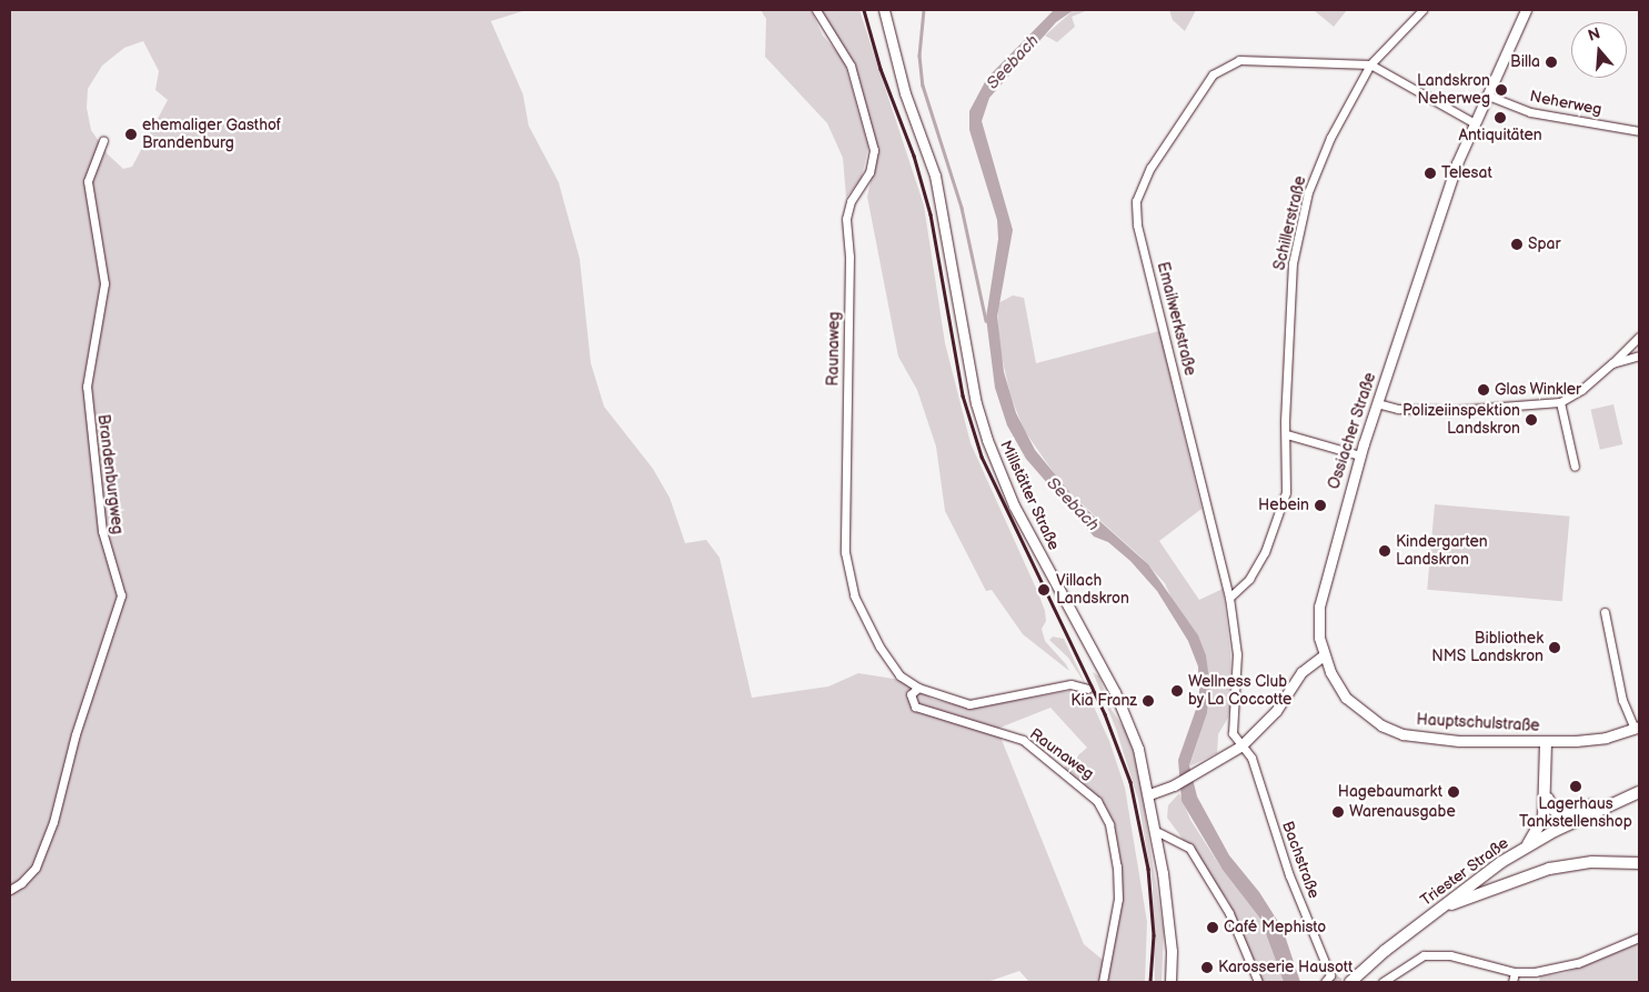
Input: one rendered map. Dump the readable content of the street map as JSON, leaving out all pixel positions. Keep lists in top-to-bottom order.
{
  "streets": {
    "main road": ["Triester Straße"],
    "street": [
      "Neherweg",
      "Schillerstraße",
      "Emailwerkstraße",
      "Raunaweg",
      "Ossiacher Straße",
      "Brandenburgweg",
      "Millstätter Straße",
      "Hauptschulstraße",
      "Bachstraße"
    ]
  },
  "crossings": [
    ["Neherweg", "Ossiacher Straße"],
    ["Schillerstraße", "Emailwerkstraße"],
    ["Emailwerkstraße", "Ossiacher Straße"],
    ["Emailwerkstraße", "Bachstraße"],
    ["Ossiacher Straße", "Hauptschulstraße"]
  ],
  "water": ["Seebach"],
  "places": [
    "Billa",
    "Landskron Neherweg",
    "Antiquitäten",
    "ehemaliger Gasthof Brandenburg",
    "Telesat",
    "Spar",
    "Glas Winkler",
    "Polizeiinspektion Landskron",
    "Hebein",
    "Kindergarten Landskron",
    "Villach Landskron",
    "Bibliothek NMS Landskron",
    "Wellness Club by La Coccotte",
    "Kia Franz",
    "Lagerhaus Tankstellenshop",
    "Hagebaumarkt",
    "Warenausgabe",
    "Café Mephisto",
    "Karosserie Hausott"
  ],
  "north": "top"
}
